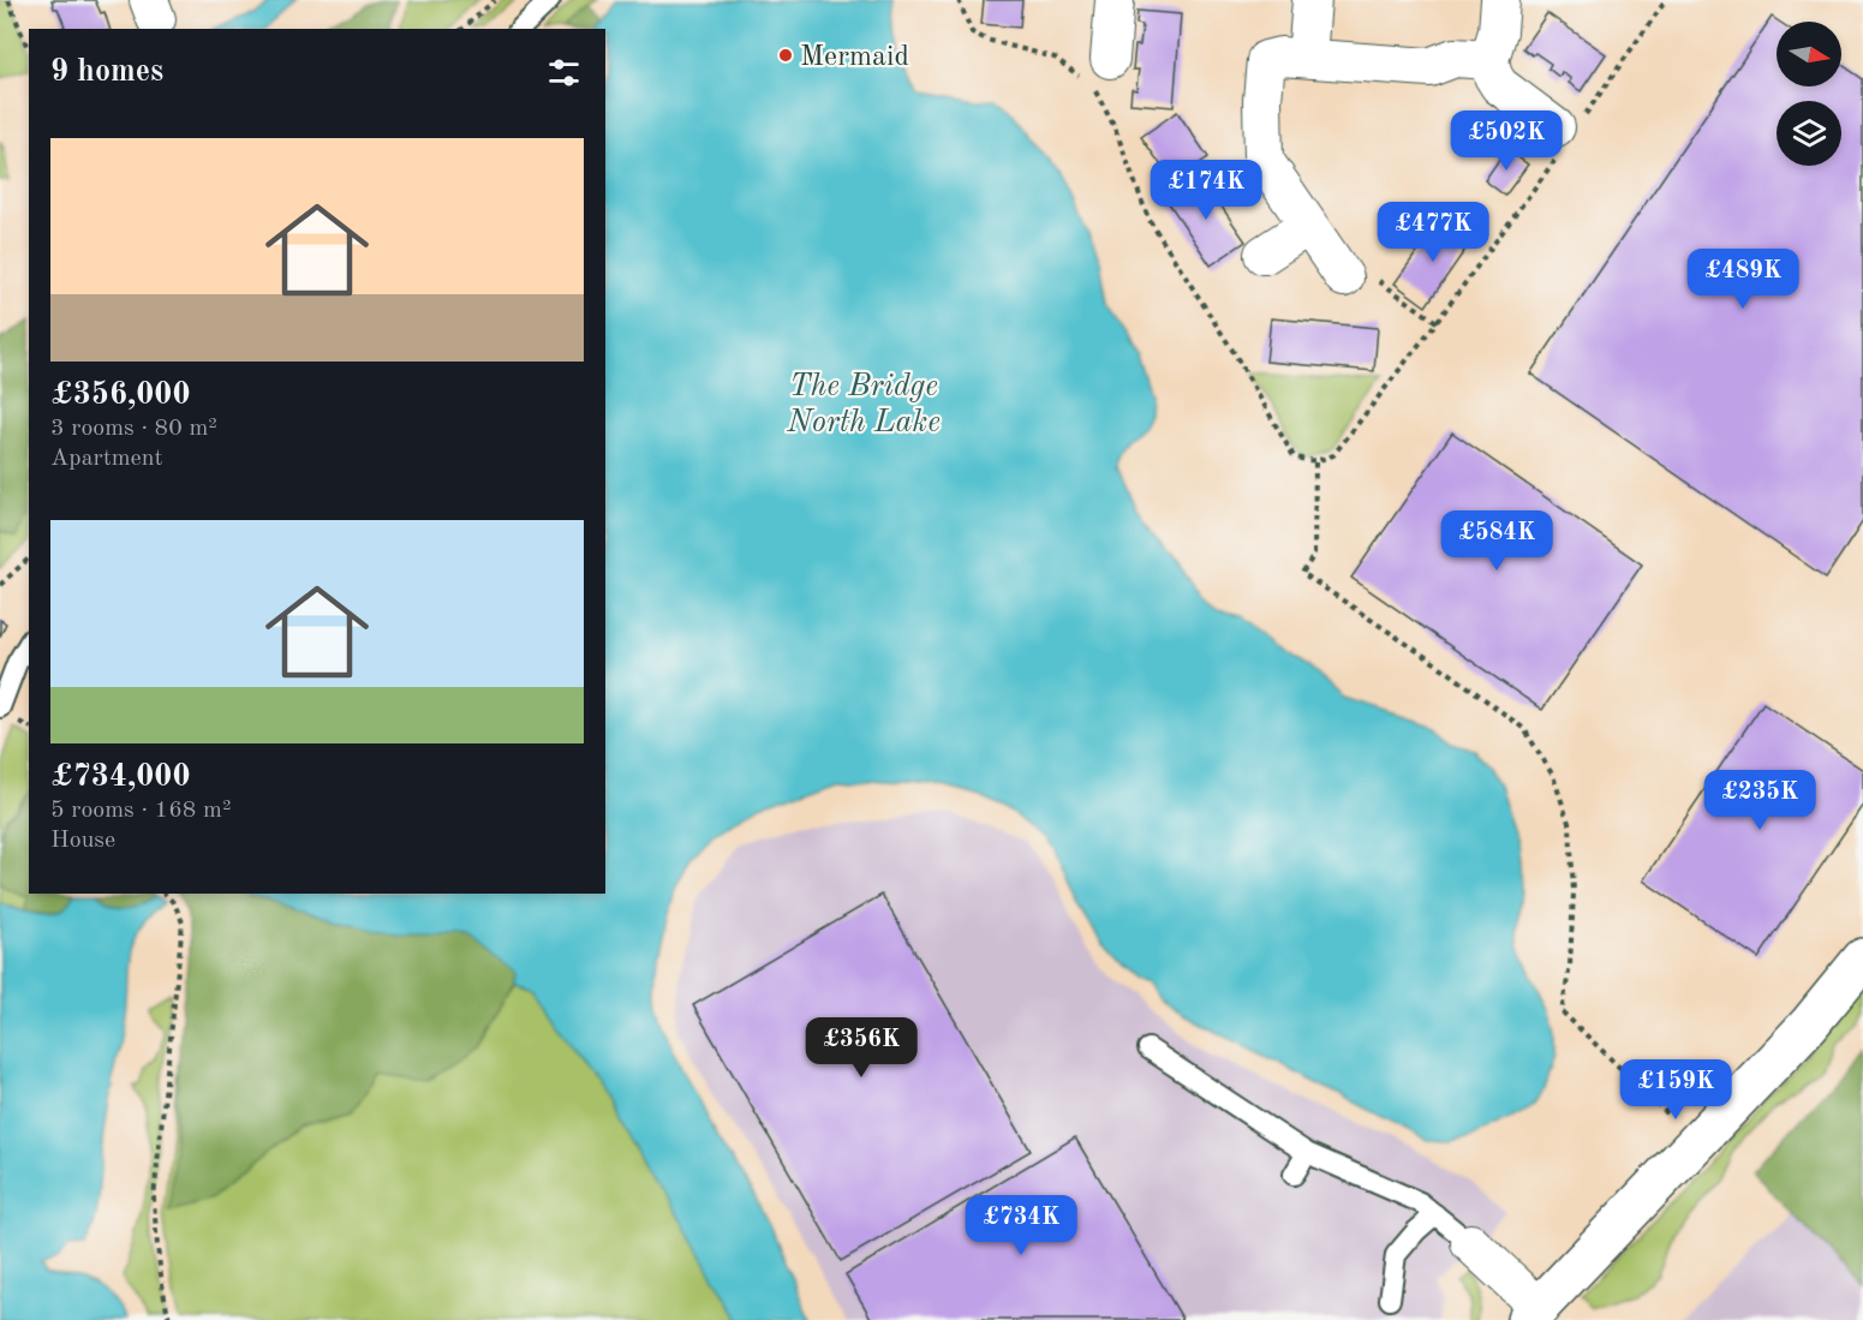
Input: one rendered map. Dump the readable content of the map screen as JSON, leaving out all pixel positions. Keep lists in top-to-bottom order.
{
  "water": ["The Bridge North Lake"],
  "places": ["Mermaid"],
  "north": "right",
  "page": {
    "heading": "9 homes",
    "price": [
      "£502K",
      "£174K",
      "£477K",
      "£489K",
      "£584K",
      "£235K",
      "£356K",
      "£159K",
      "£734K"
    ],
    "list": [
      {
        "name": "£356,000",
        "note": "3 rooms · 80 m² · Apartment"
      },
      {
        "name": "£734,000",
        "note": "5 rooms · 168 m² · House"
      }
    ]
  }
}
